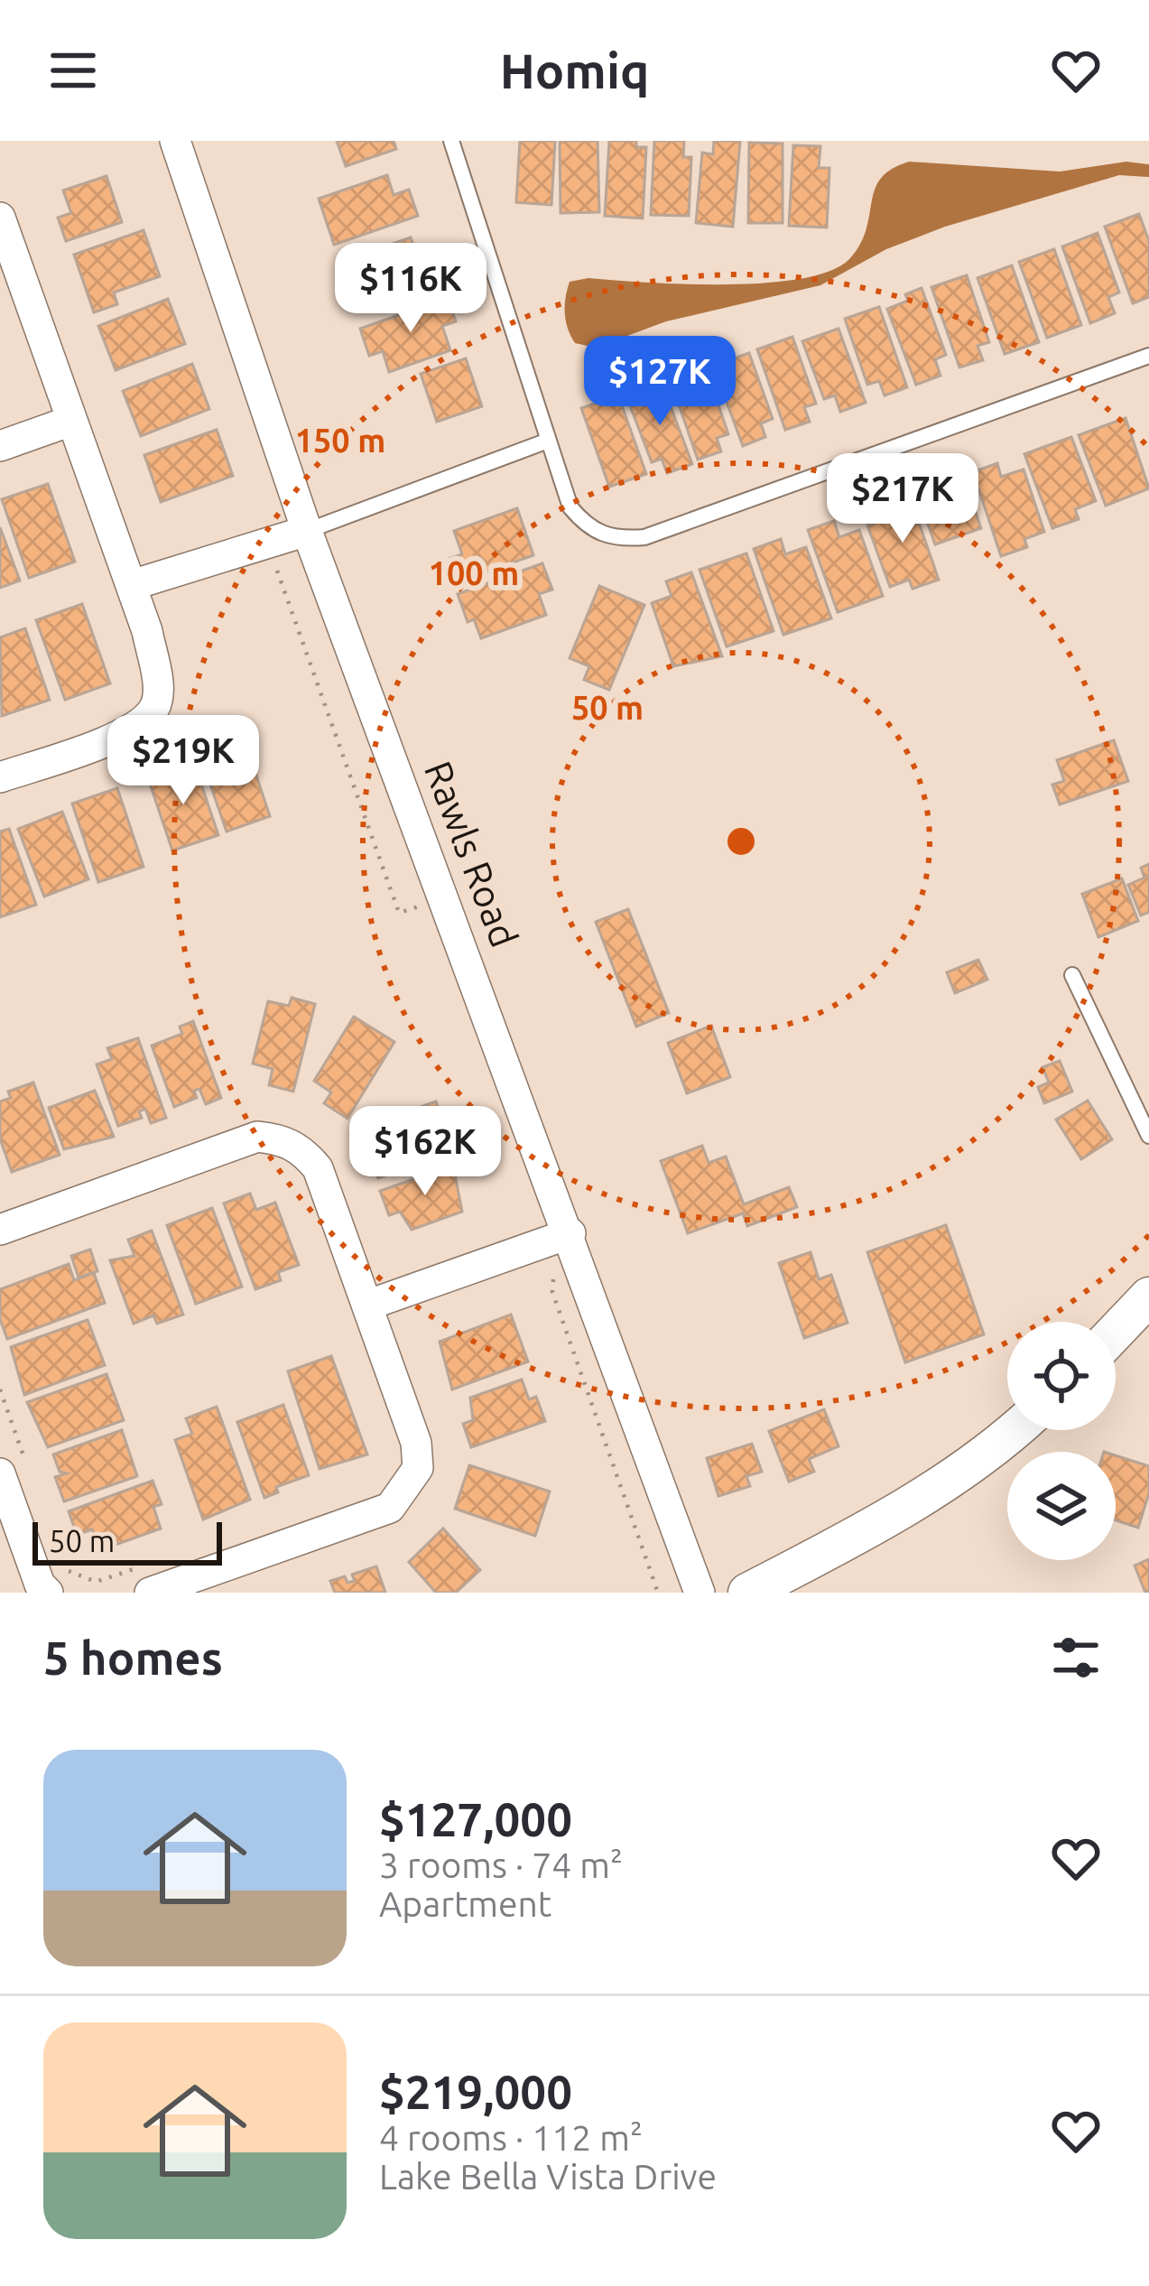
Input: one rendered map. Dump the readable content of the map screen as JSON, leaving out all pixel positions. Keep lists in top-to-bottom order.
{
  "streets": {
    "street": ["Rawls Road"]
  },
  "scale_bar": "50 m",
  "page": {
    "header": "Homiq",
    "price": [
      "$116K",
      "$127K",
      "$217K",
      "$219K",
      "$162K"
    ],
    "scale": "50 m",
    "heading": "5 homes",
    "list": [
      {
        "name": "$127,000",
        "note": "3 rooms · 74 m² · Apartment"
      },
      {
        "name": "$219,000",
        "note": "4 rooms · 112 m² · Lake Bella Vista Drive"
      }
    ]
  },
  "rings": ["150 m", "100 m", "50 m"]
}
